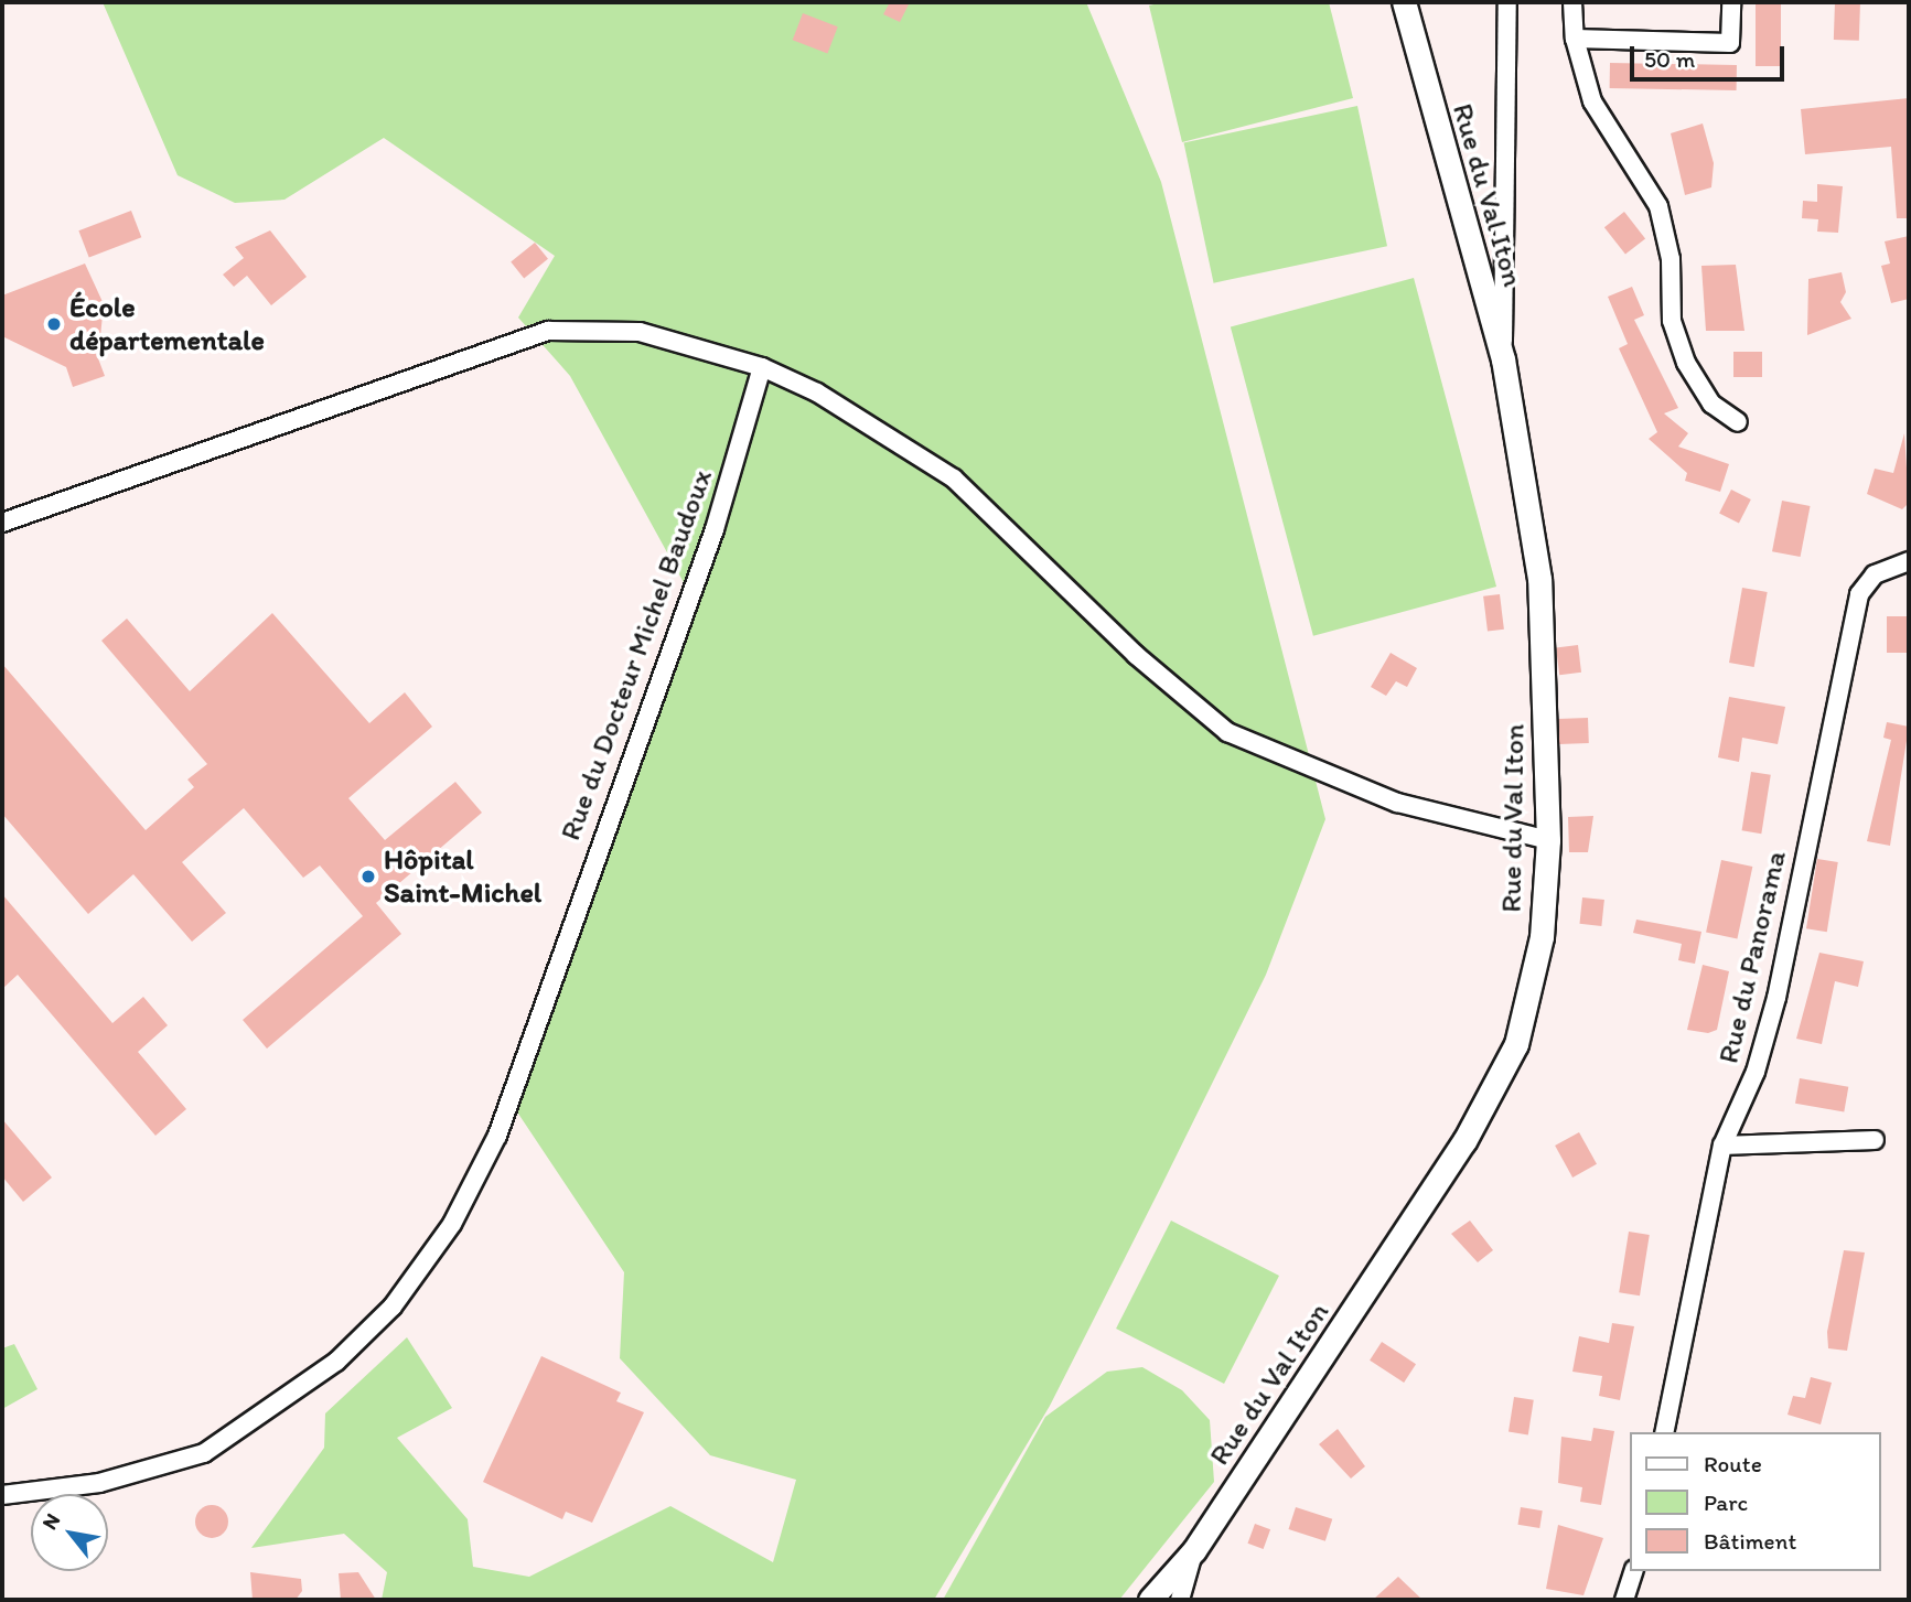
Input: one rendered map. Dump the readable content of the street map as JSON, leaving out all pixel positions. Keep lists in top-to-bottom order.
{
  "streets": {
    "street": ["Rue du Val Iton", "Rue du Docteur Michel Baudoux", "Rue du Panorama"]
  },
  "places": ["École départementale", "Hôpital Saint-Michel"],
  "legend": ["Route", "Parc", "Bâtiment"],
  "scale_bar": "50 m",
  "north": "top left"
}
